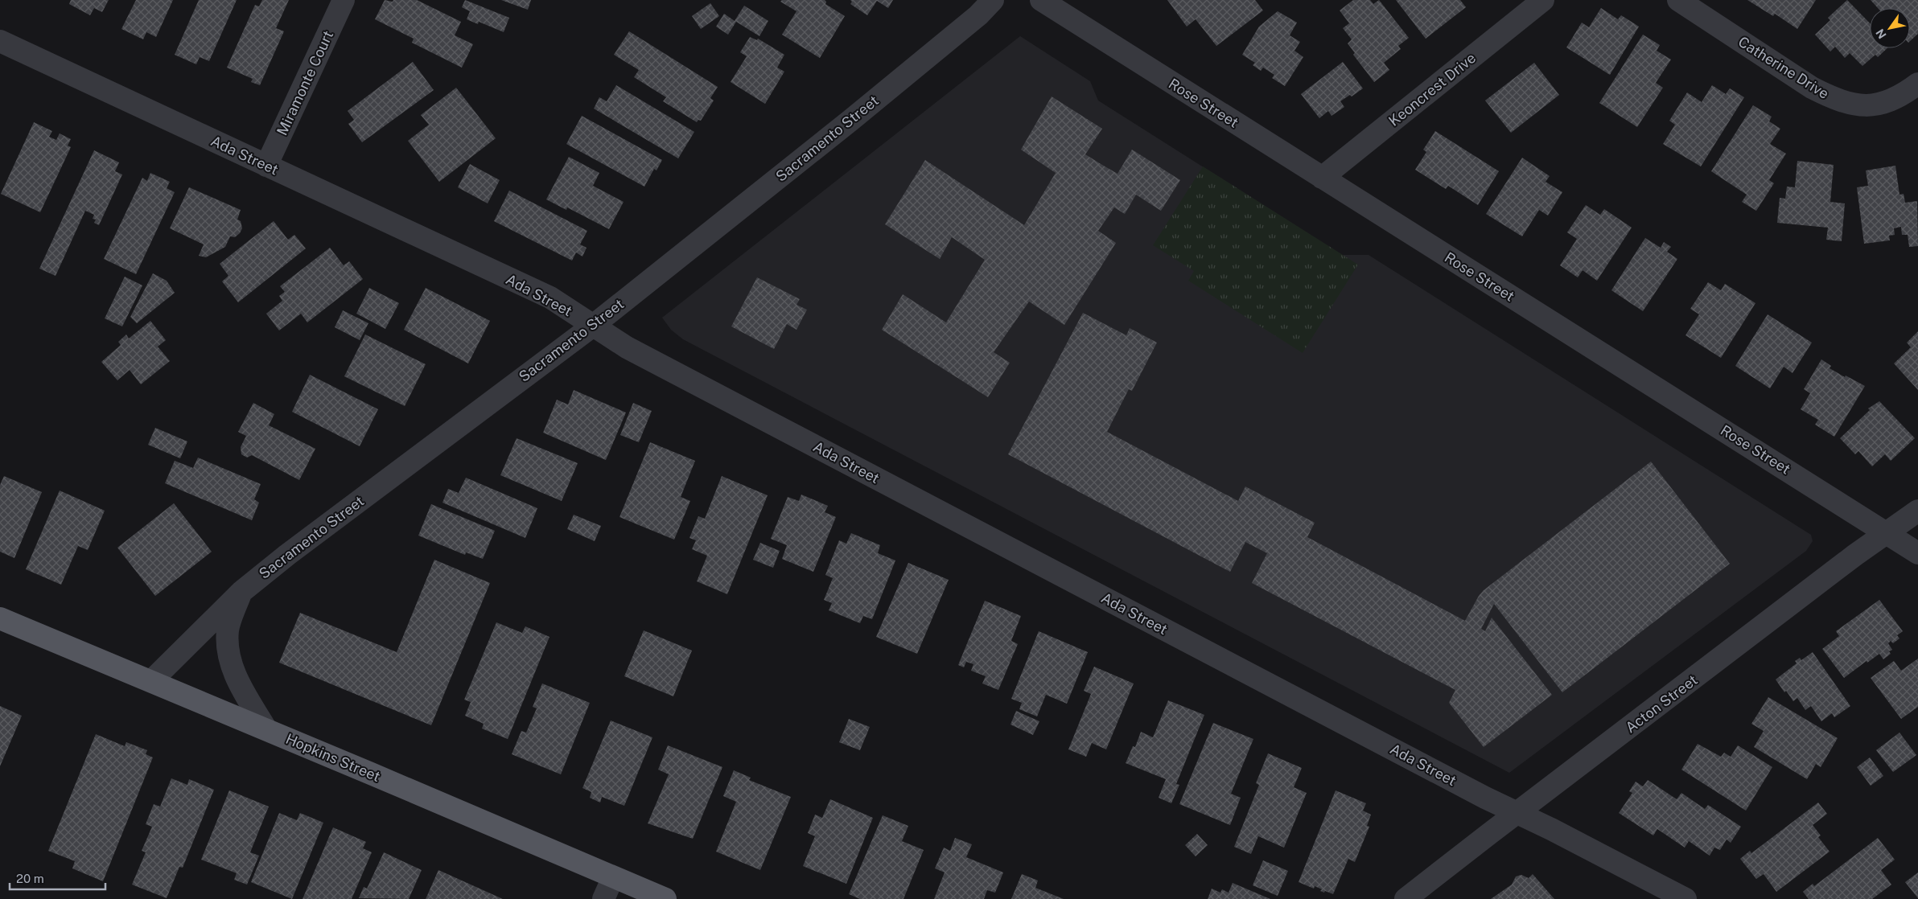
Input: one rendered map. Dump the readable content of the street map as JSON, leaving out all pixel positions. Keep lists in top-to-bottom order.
{
  "streets": {
    "main road": ["Hopkins Street"],
    "street": [
      "Catherine Drive",
      "Miramonte Court",
      "Keoncrest Drive",
      "Rose Street",
      "Sacramento Street",
      "Ada Street",
      "Acton Street"
    ]
  },
  "crossings": [
    ["Miramonte Court", "Ada Street"],
    ["Keoncrest Drive", "Rose Street"],
    ["Rose Street", "Acton Street"],
    ["Sacramento Street", "Ada Street"],
    ["Sacramento Street", "Hopkins Street"],
    ["Ada Street", "Acton Street"]
  ],
  "scale_bar": "20 m",
  "north": "bottom left"
}
